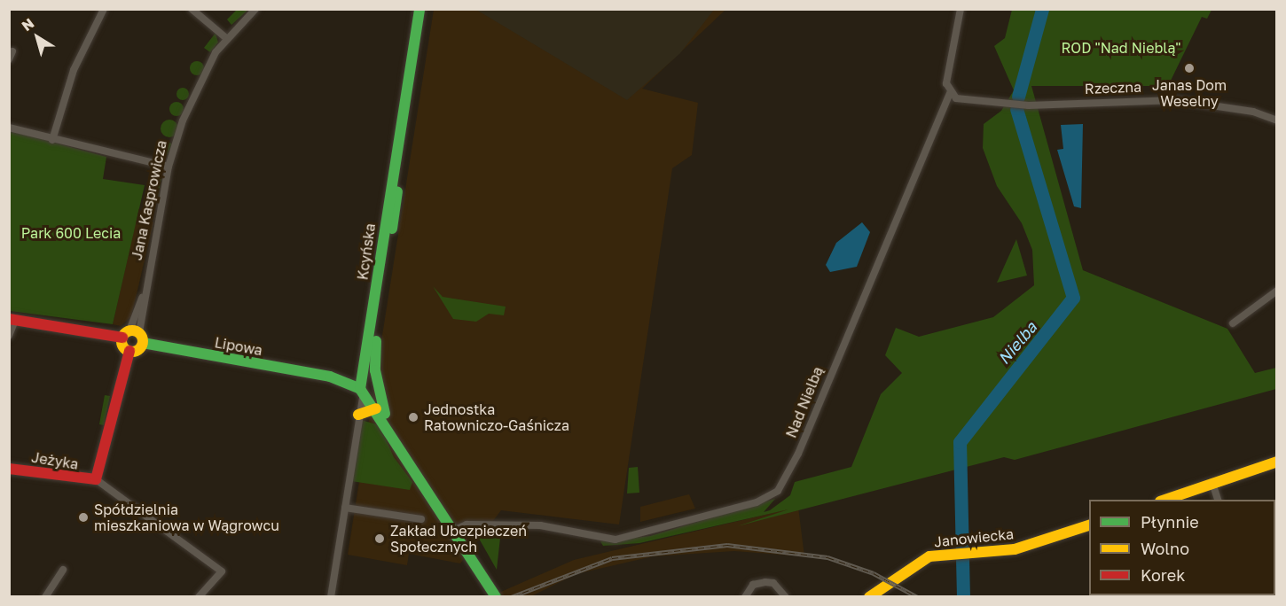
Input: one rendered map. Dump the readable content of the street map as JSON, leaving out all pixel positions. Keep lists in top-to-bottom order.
{
  "streets": {
    "street": [
      "Rzeczna",
      "Jana Kasprowicza",
      "Kcyńska",
      "Lipowa",
      "Nad Nielbą",
      "Jeżyka",
      "Janowiecka"
    ]
  },
  "crossings": [
    ["Rzeczna", "Nad Nielbą"],
    ["Jana Kasprowicza", "Lipowa"],
    ["Kcyńska", "Lipowa"]
  ],
  "water": ["Nielba"],
  "parks": ["ROD \"Nad Nieblą\"", "Park 600 Lecia"],
  "places": [
    "Janas Dom Weselny",
    "Jednostka Ratowniczo-Gaśnicza",
    "Spółdzielnia mieszkaniowa w Wągrowcu",
    "Zakład Ubezpieczeń Społecznych"
  ],
  "legend": ["Płynnie", "Wolno", "Korek"],
  "north": "top left"
}
